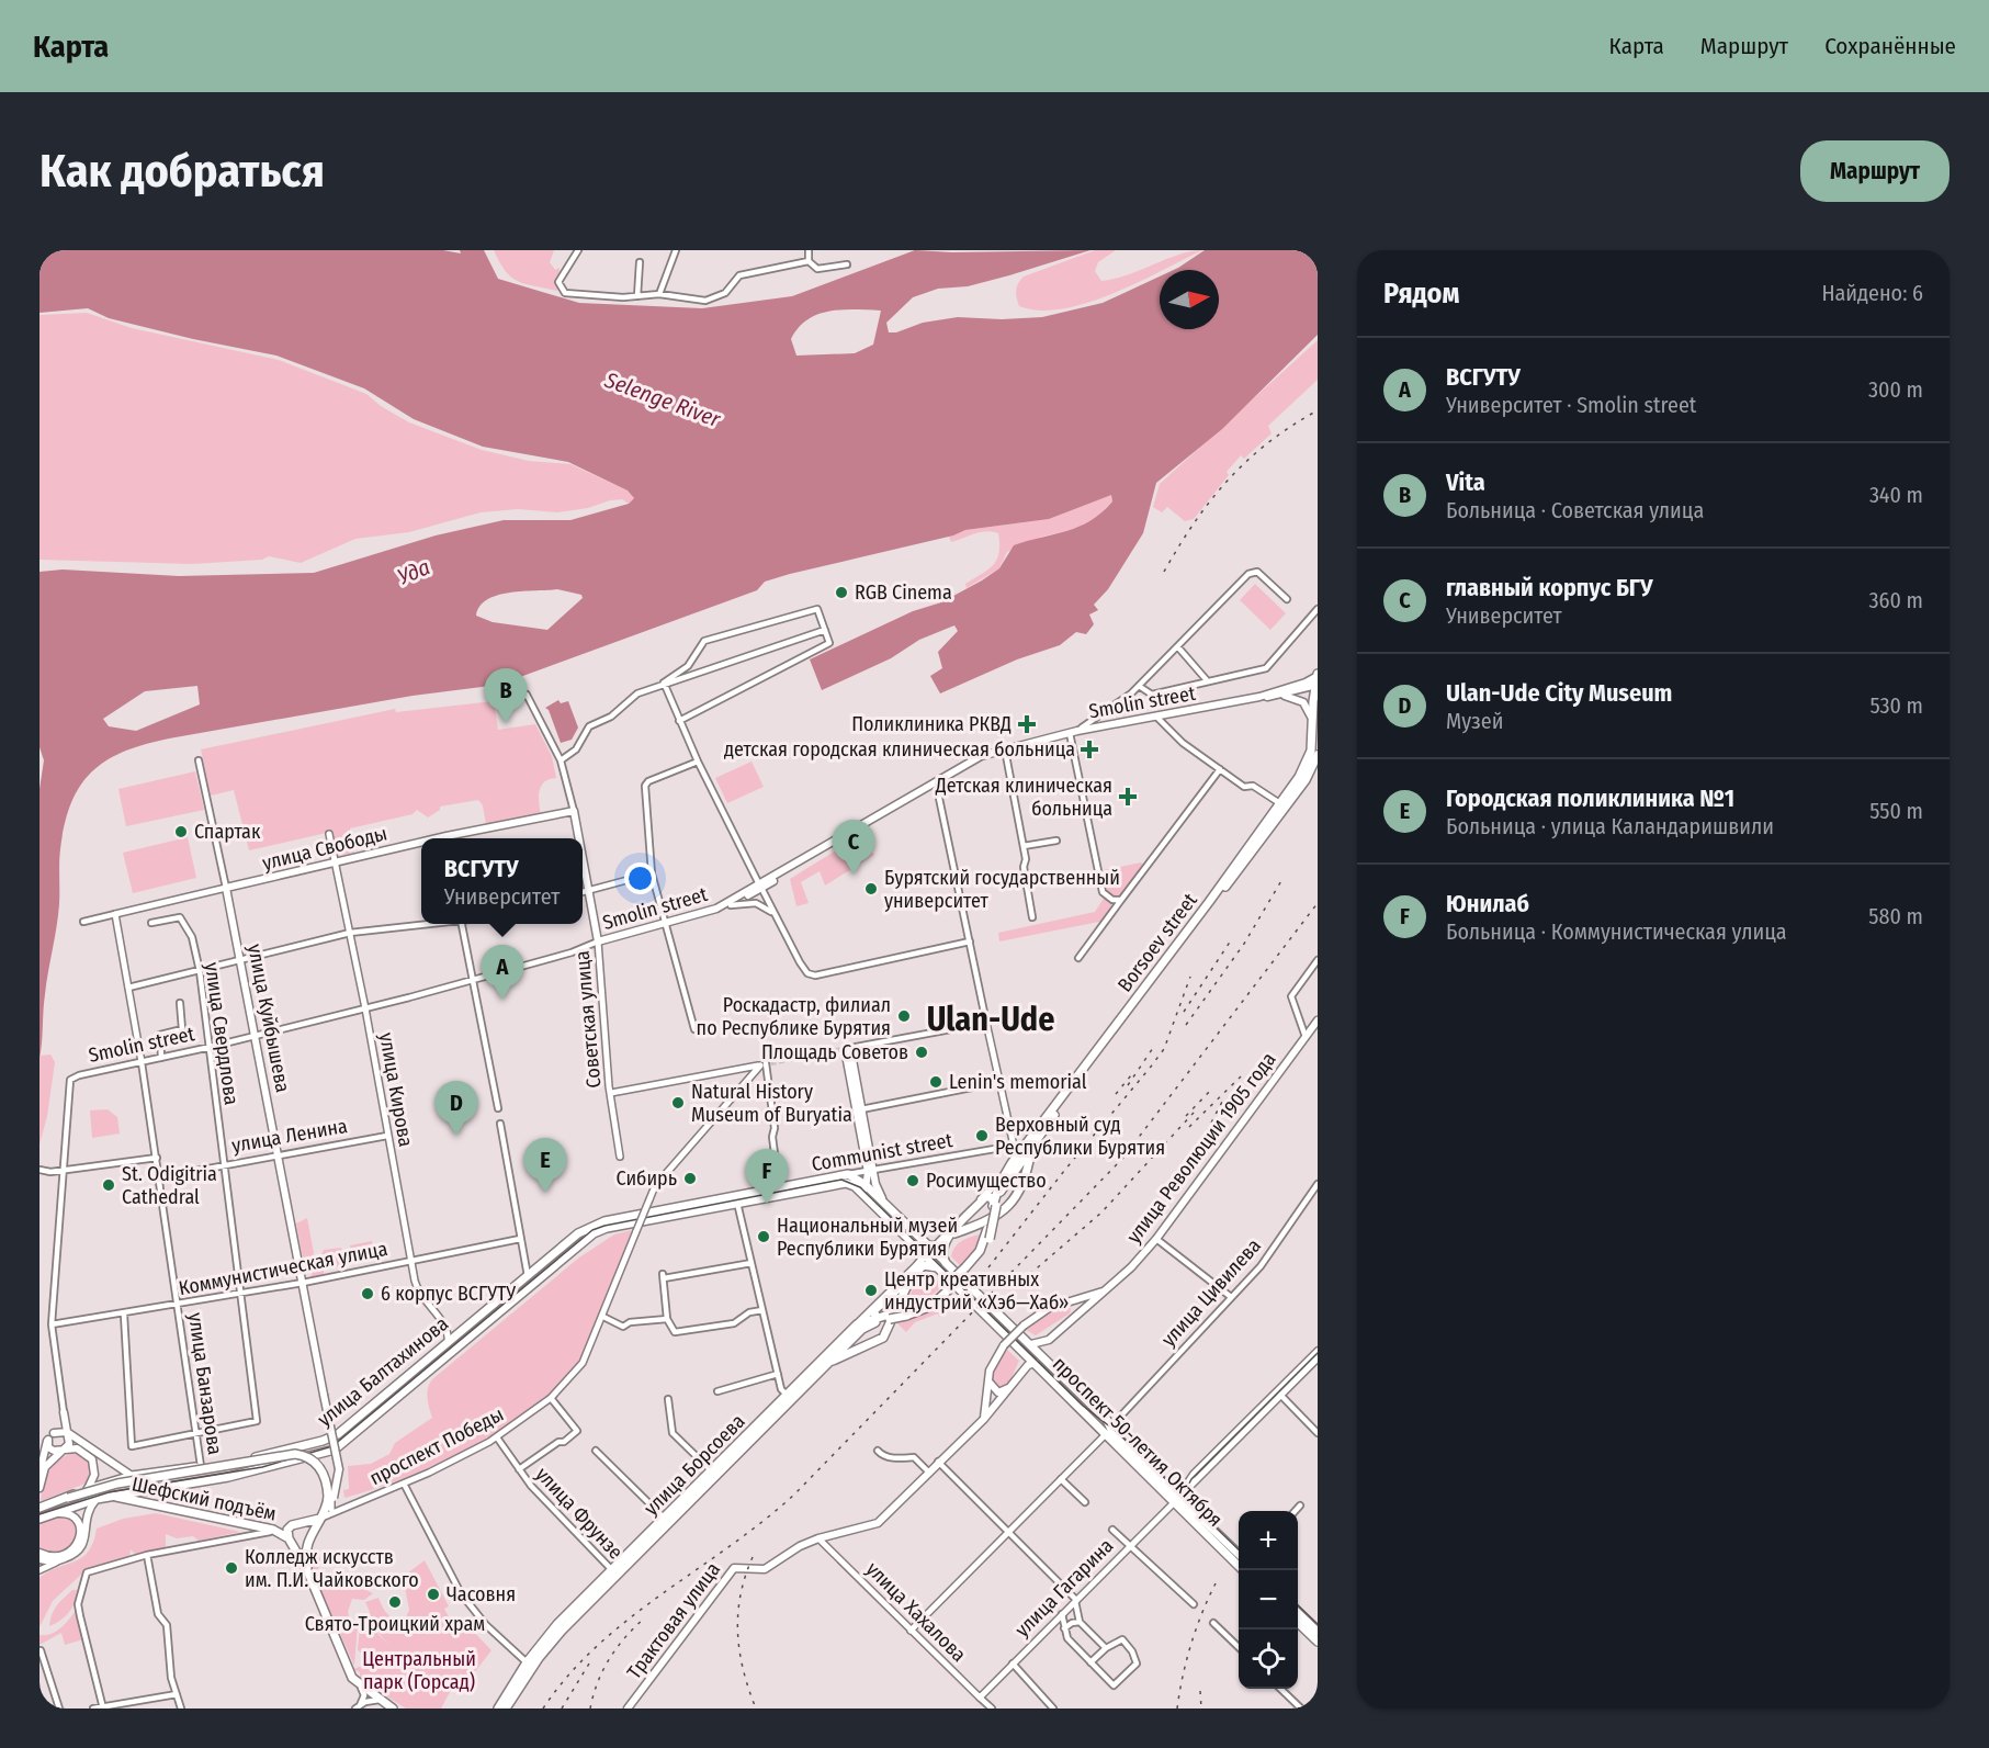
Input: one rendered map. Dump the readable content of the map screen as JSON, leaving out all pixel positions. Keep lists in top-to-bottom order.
{
  "streets": {
    "main road": [
      "Smolin street",
      "улица Свободы",
      "Borsoev street",
      "улица Куйбышева",
      "Советская улица",
      "улица Революции 1905 года",
      "Communist street",
      "улица Балтахинова",
      "проспект 50-летия Октября",
      "улица Борсоева",
      "Шефский подъём",
      "Трактовая улица"
    ],
    "street": [
      "улица Свердлова",
      "улица Кирова",
      "улица Ленина",
      "Коммунистическая улица",
      "улица Цивилева",
      "улица Банзарова",
      "проспект Победы",
      "улица Фрунзе",
      "улица Гагарина",
      "улица Хахалова"
    ]
  },
  "crossings": [
    ["Smolin street", "Borsoev street"],
    ["Smolin street", "улица Куйбышева"],
    ["Smolin street", "Советская улица"],
    ["Smolin street", "улица Свердлова"],
    ["Smolin street", "улица Кирова"],
    ["Smolin street", "улица Банзарова"],
    ["улица Свободы", "улица Куйбышева"],
    ["улица Свободы", "Советская улица"],
    ["улица Свободы", "улица Кирова"],
    ["улица Свободы", "улица Банзарова"],
    ["Borsoev street", "улица Борсоева"],
    ["улица Куйбышева", "улица Ленина"],
    ["улица Куйбышева", "Коммунистическая улица"],
    ["улица Свердлова", "улица Ленина"],
    ["улица Свердлова", "Коммунистическая улица"],
    ["улица Свердлова", "улица Банзарова"],
    ["улица Кирова", "улица Ленина"],
    ["улица Кирова", "Коммунистическая улица"],
    ["улица Кирова", "улица Балтахинова"],
    ["улица Ленина", "улица Банзарова"],
    ["улица Революции 1905 года", "проспект 50-летия Октября"],
    ["Communist street", "улица Балтахинова"],
    ["Коммунистическая улица", "улица Банзарова"],
    ["улица Балтахинова", "улица Банзарова"],
    ["улица Балтахинова", "Шефский подъём"],
    ["проспект 50-летия Октября", "улица Гагарина"],
    ["проспект Победы", "улица Фрунзе"],
    ["улица Борсоева", "улица Фрунзе"],
    ["улица Гагарина", "улица Хахалова"],
    ["улица Хахалова", "Трактовая улица"]
  ],
  "districts": ["Ulan-Ude"],
  "water": ["Selenge River", "Уда"],
  "parks": ["Центральный парк (Горсад)"],
  "places": {
    "other": [
      "RGB Cinema",
      "Спартак",
      "Бурятский государственный университет",
      "Роскадастр, филиал по Республике Бурятия",
      "Площадь Советов",
      "Lenin's memorial",
      "Natural History Museum of Buryatia",
      "Верховный суд Республики Бурятия",
      "Сибирь",
      "Росимущество",
      "St. Odigitria Cathedral",
      "Национальный музей Республики Бурятия",
      "Центр креативных индустрий «Хэб—Хаб»",
      "6 корпус ВСГУТУ",
      "Колледж искусств им. П.И. Чайковского",
      "Часовня",
      "Свято-Троицкий храм"
    ],
    "health": ["Поликлиника РКВД", "детская городская клиническая больница", "Детская клиническая больница"]
  },
  "north": "right",
  "page": {
    "header": "Карта",
    "nav": ["Карта", "Маршрут", "Сохранённые"],
    "buttons": "Маршрут",
    "title": "Как добраться",
    "heading": ["Рядом", "Найдено: 6"],
    "list": [
      {
        "mark": "A",
        "name": "ВСГУТУ",
        "note": "Университет · Smolin street",
        "value": "300 m"
      },
      {
        "mark": "B",
        "name": "Vita",
        "note": "Больница · Советская улица",
        "value": "340 m"
      },
      {
        "mark": "C",
        "name": "главный корпус БГУ",
        "note": "Университет",
        "value": "360 m"
      },
      {
        "mark": "D",
        "name": "Ulan-Ude City Museum",
        "note": "Музей",
        "value": "530 m"
      },
      {
        "mark": "E",
        "name": "Городская поликлиника №1",
        "note": "Больница · улица Каландаришвили",
        "value": "550 m"
      },
      {
        "mark": "F",
        "name": "Юнилаб",
        "note": "Больница · Коммунистическая улица",
        "value": "580 m"
      }
    ],
    "pins": [
      "B",
      "C",
      "A",
      "D",
      "E",
      "F"
    ],
    "popup": ["ВСГУТУ", "Университет"],
    "map_buttons": ["+", "−"]
  }
}
